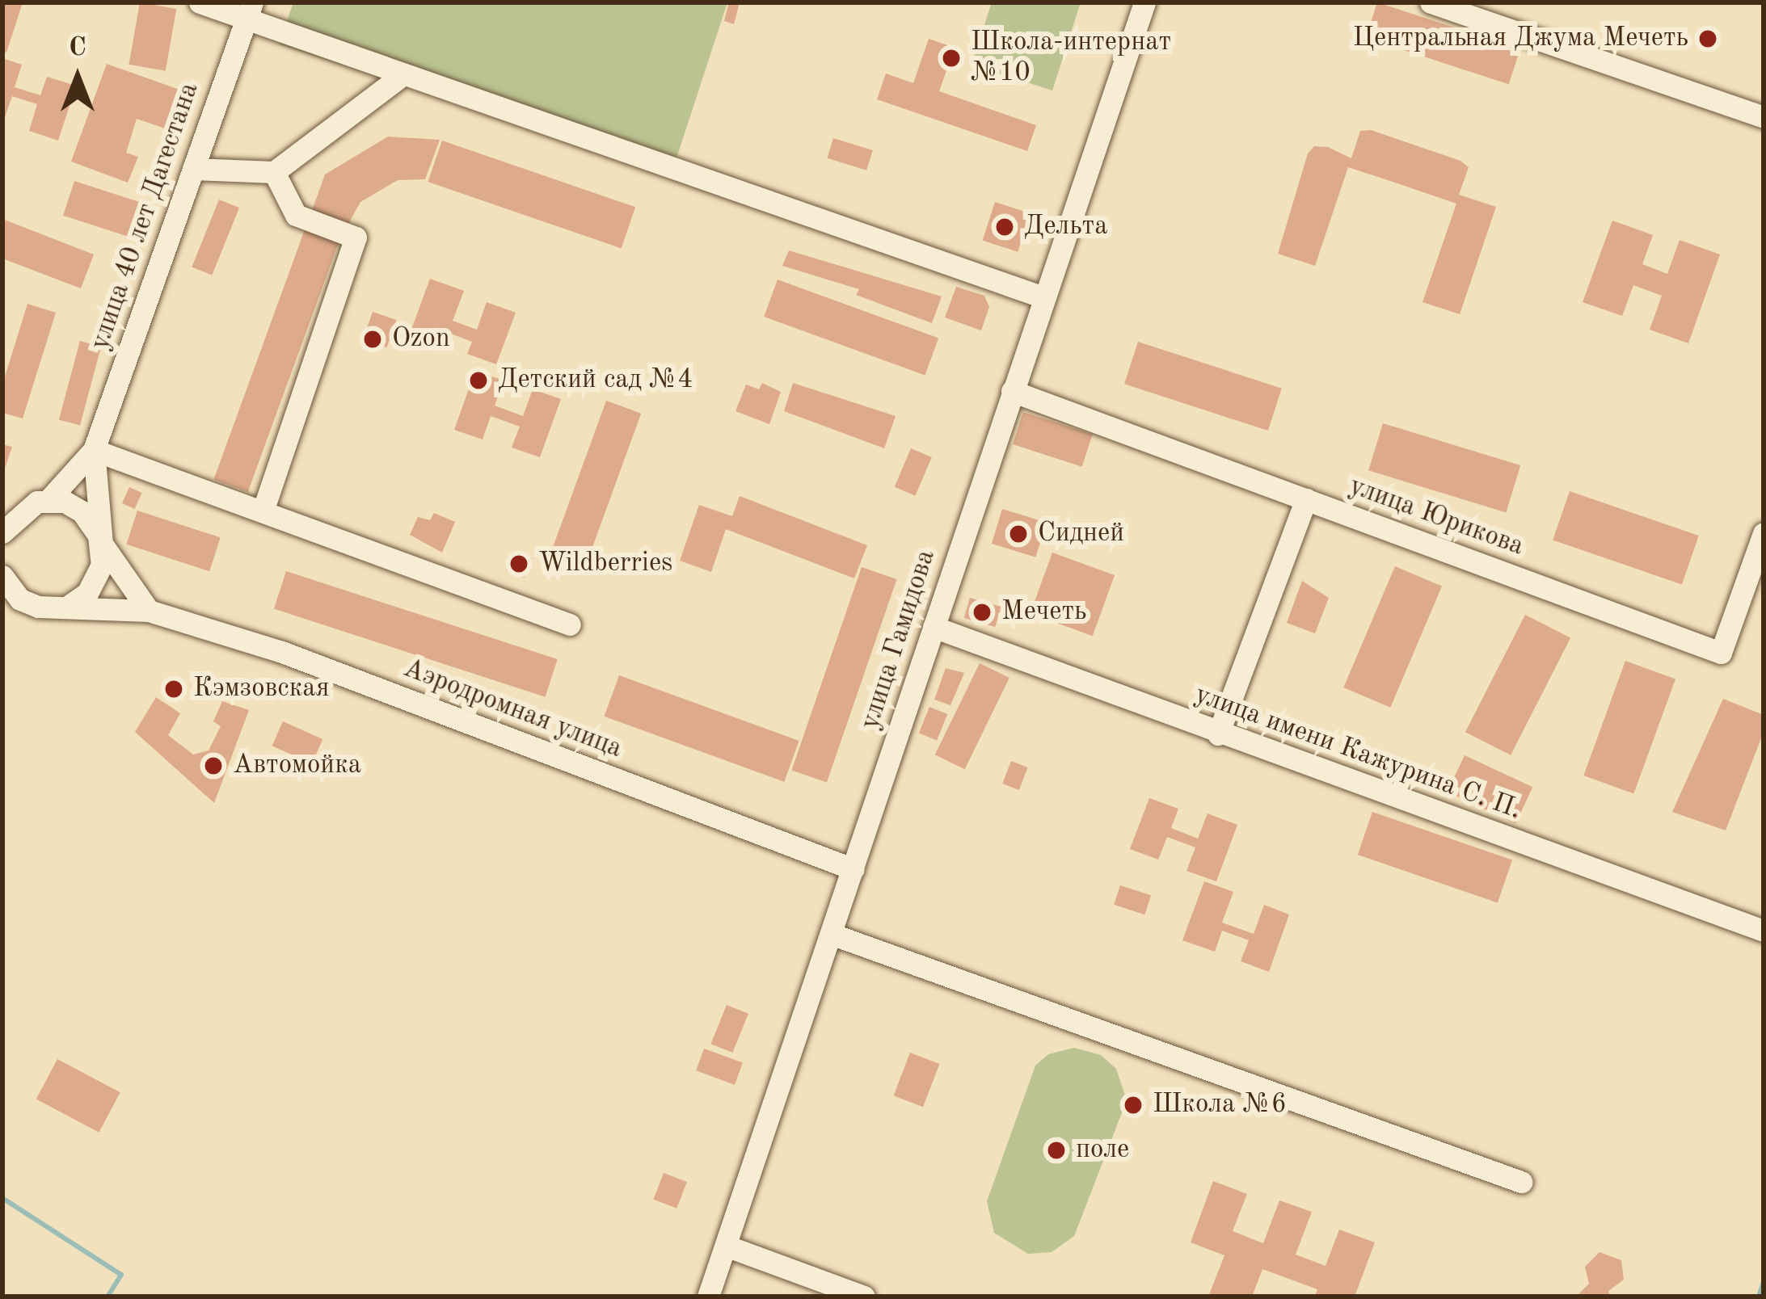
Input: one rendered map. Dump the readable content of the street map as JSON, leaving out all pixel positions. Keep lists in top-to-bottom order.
{
  "streets": {
    "street": [
      "улица 40 лет Дагестана",
      "улица Юрикова",
      "улица Гамидова",
      "Аэродромная улица",
      "улица имени Кажурина С. П."
    ]
  },
  "crossings": [
    ["улица Юрикова", "улица Гамидова"],
    ["улица Гамидова", "Аэродромная улица"],
    ["улица Гамидова", "улица имени Кажурина С. П."]
  ],
  "places": [
    "Центральная Джума Мечеть",
    "Школа-интернат №10",
    "Дельта",
    "Ozon",
    "Детский сад №4",
    "Сидней",
    "Wildberries",
    "Мечеть",
    "Кэмзовская",
    "Автомойка",
    "Школа №6",
    "поле"
  ],
  "north": "top"
}
